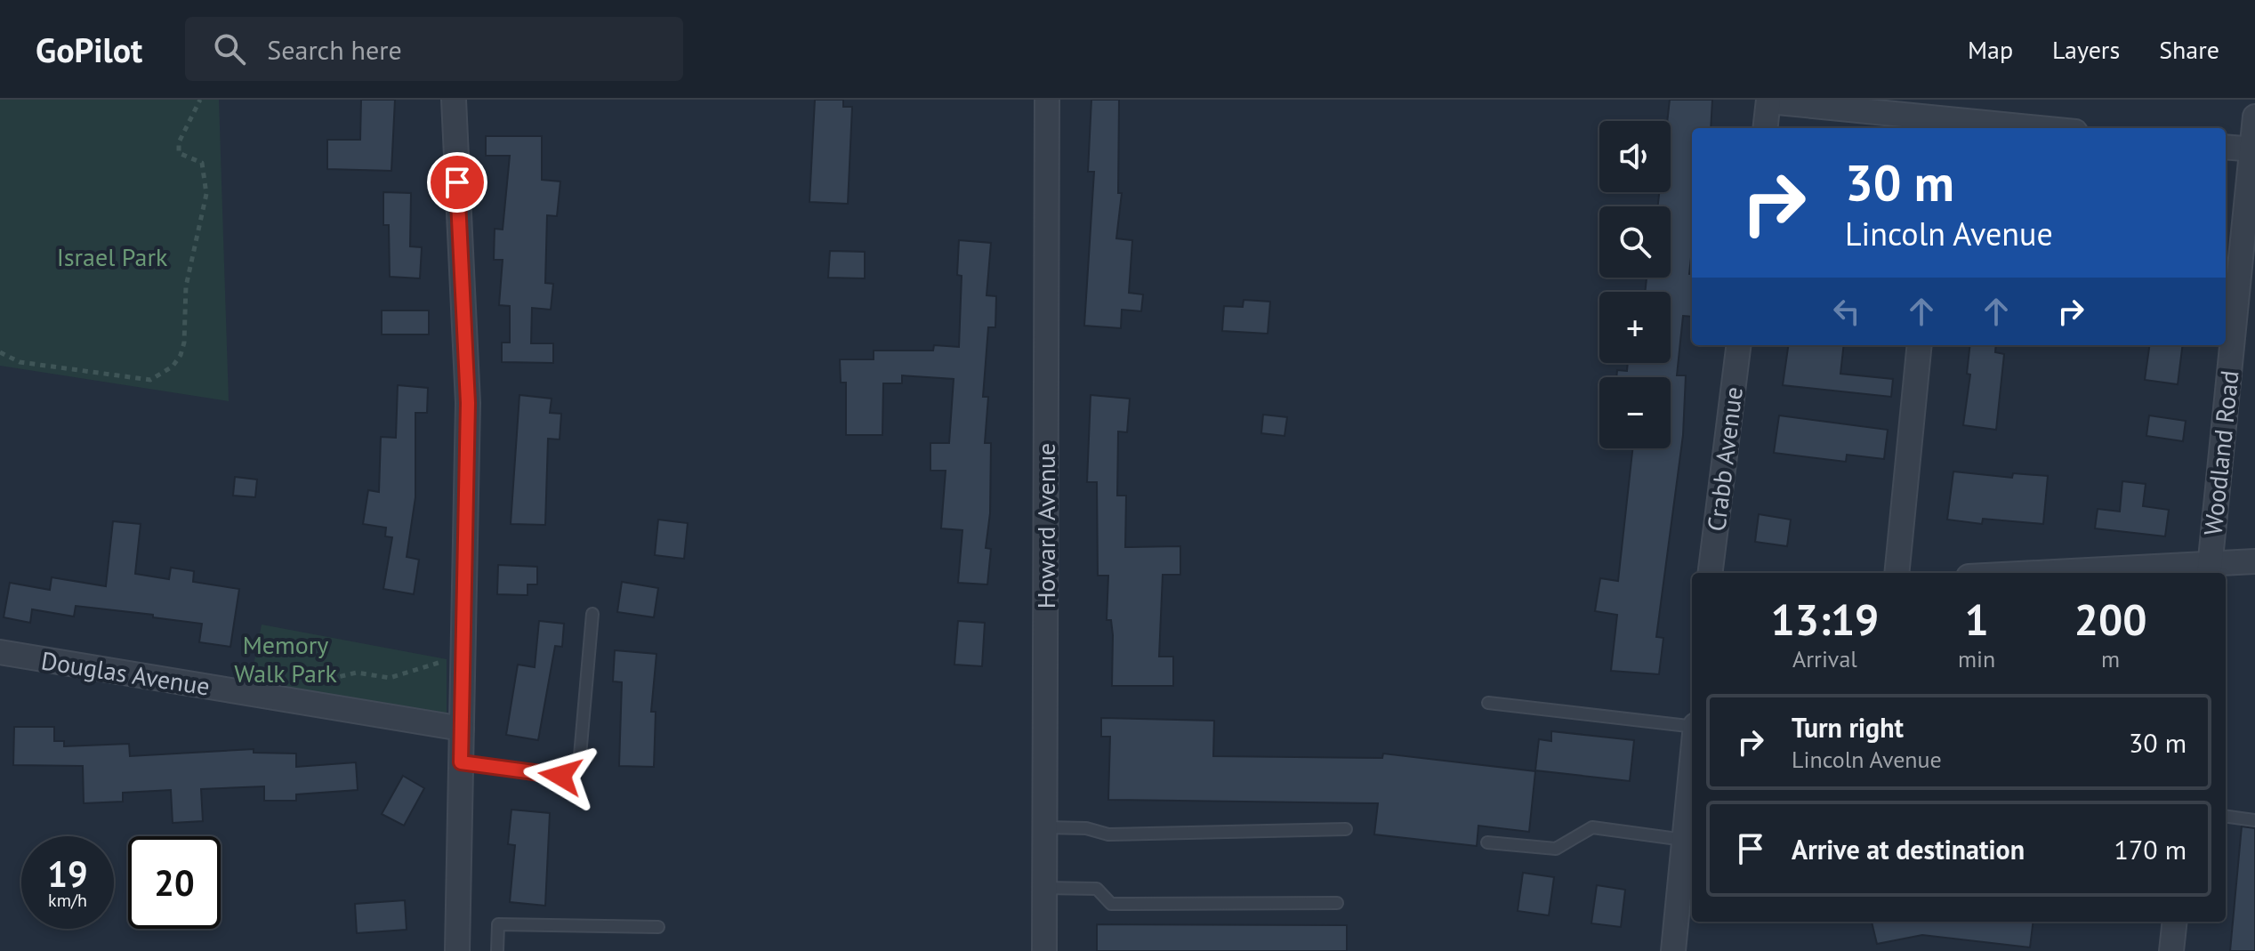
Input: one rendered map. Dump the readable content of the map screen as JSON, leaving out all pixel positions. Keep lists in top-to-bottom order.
{
  "streets": {
    "street": [
      "Woodland Road",
      "Crabb Avenue",
      "Howard Avenue",
      "Douglas Avenue"
    ]
  },
  "parks": ["Israel Park", "Memory Walk Park"],
  "page": {
    "header": "GoPilot",
    "search": "Search here",
    "nav": ["Map", "Layers", "Share"],
    "map_buttons": ["+", "−"],
    "turn": ["30 m", "Lincoln Avenue"],
    "eta": [
      "13:19",
      "Arrival",
      "1",
      "min",
      "200",
      "m"
    ],
    "list": [
      {
        "name": "Turn right",
        "note": "Lincoln Avenue",
        "value": "30 m"
      },
      {
        "name": "Arrive at destination",
        "value": "170 m"
      }
    ],
    "speed": "19 km/h",
    "limit": "20"
  }
}
